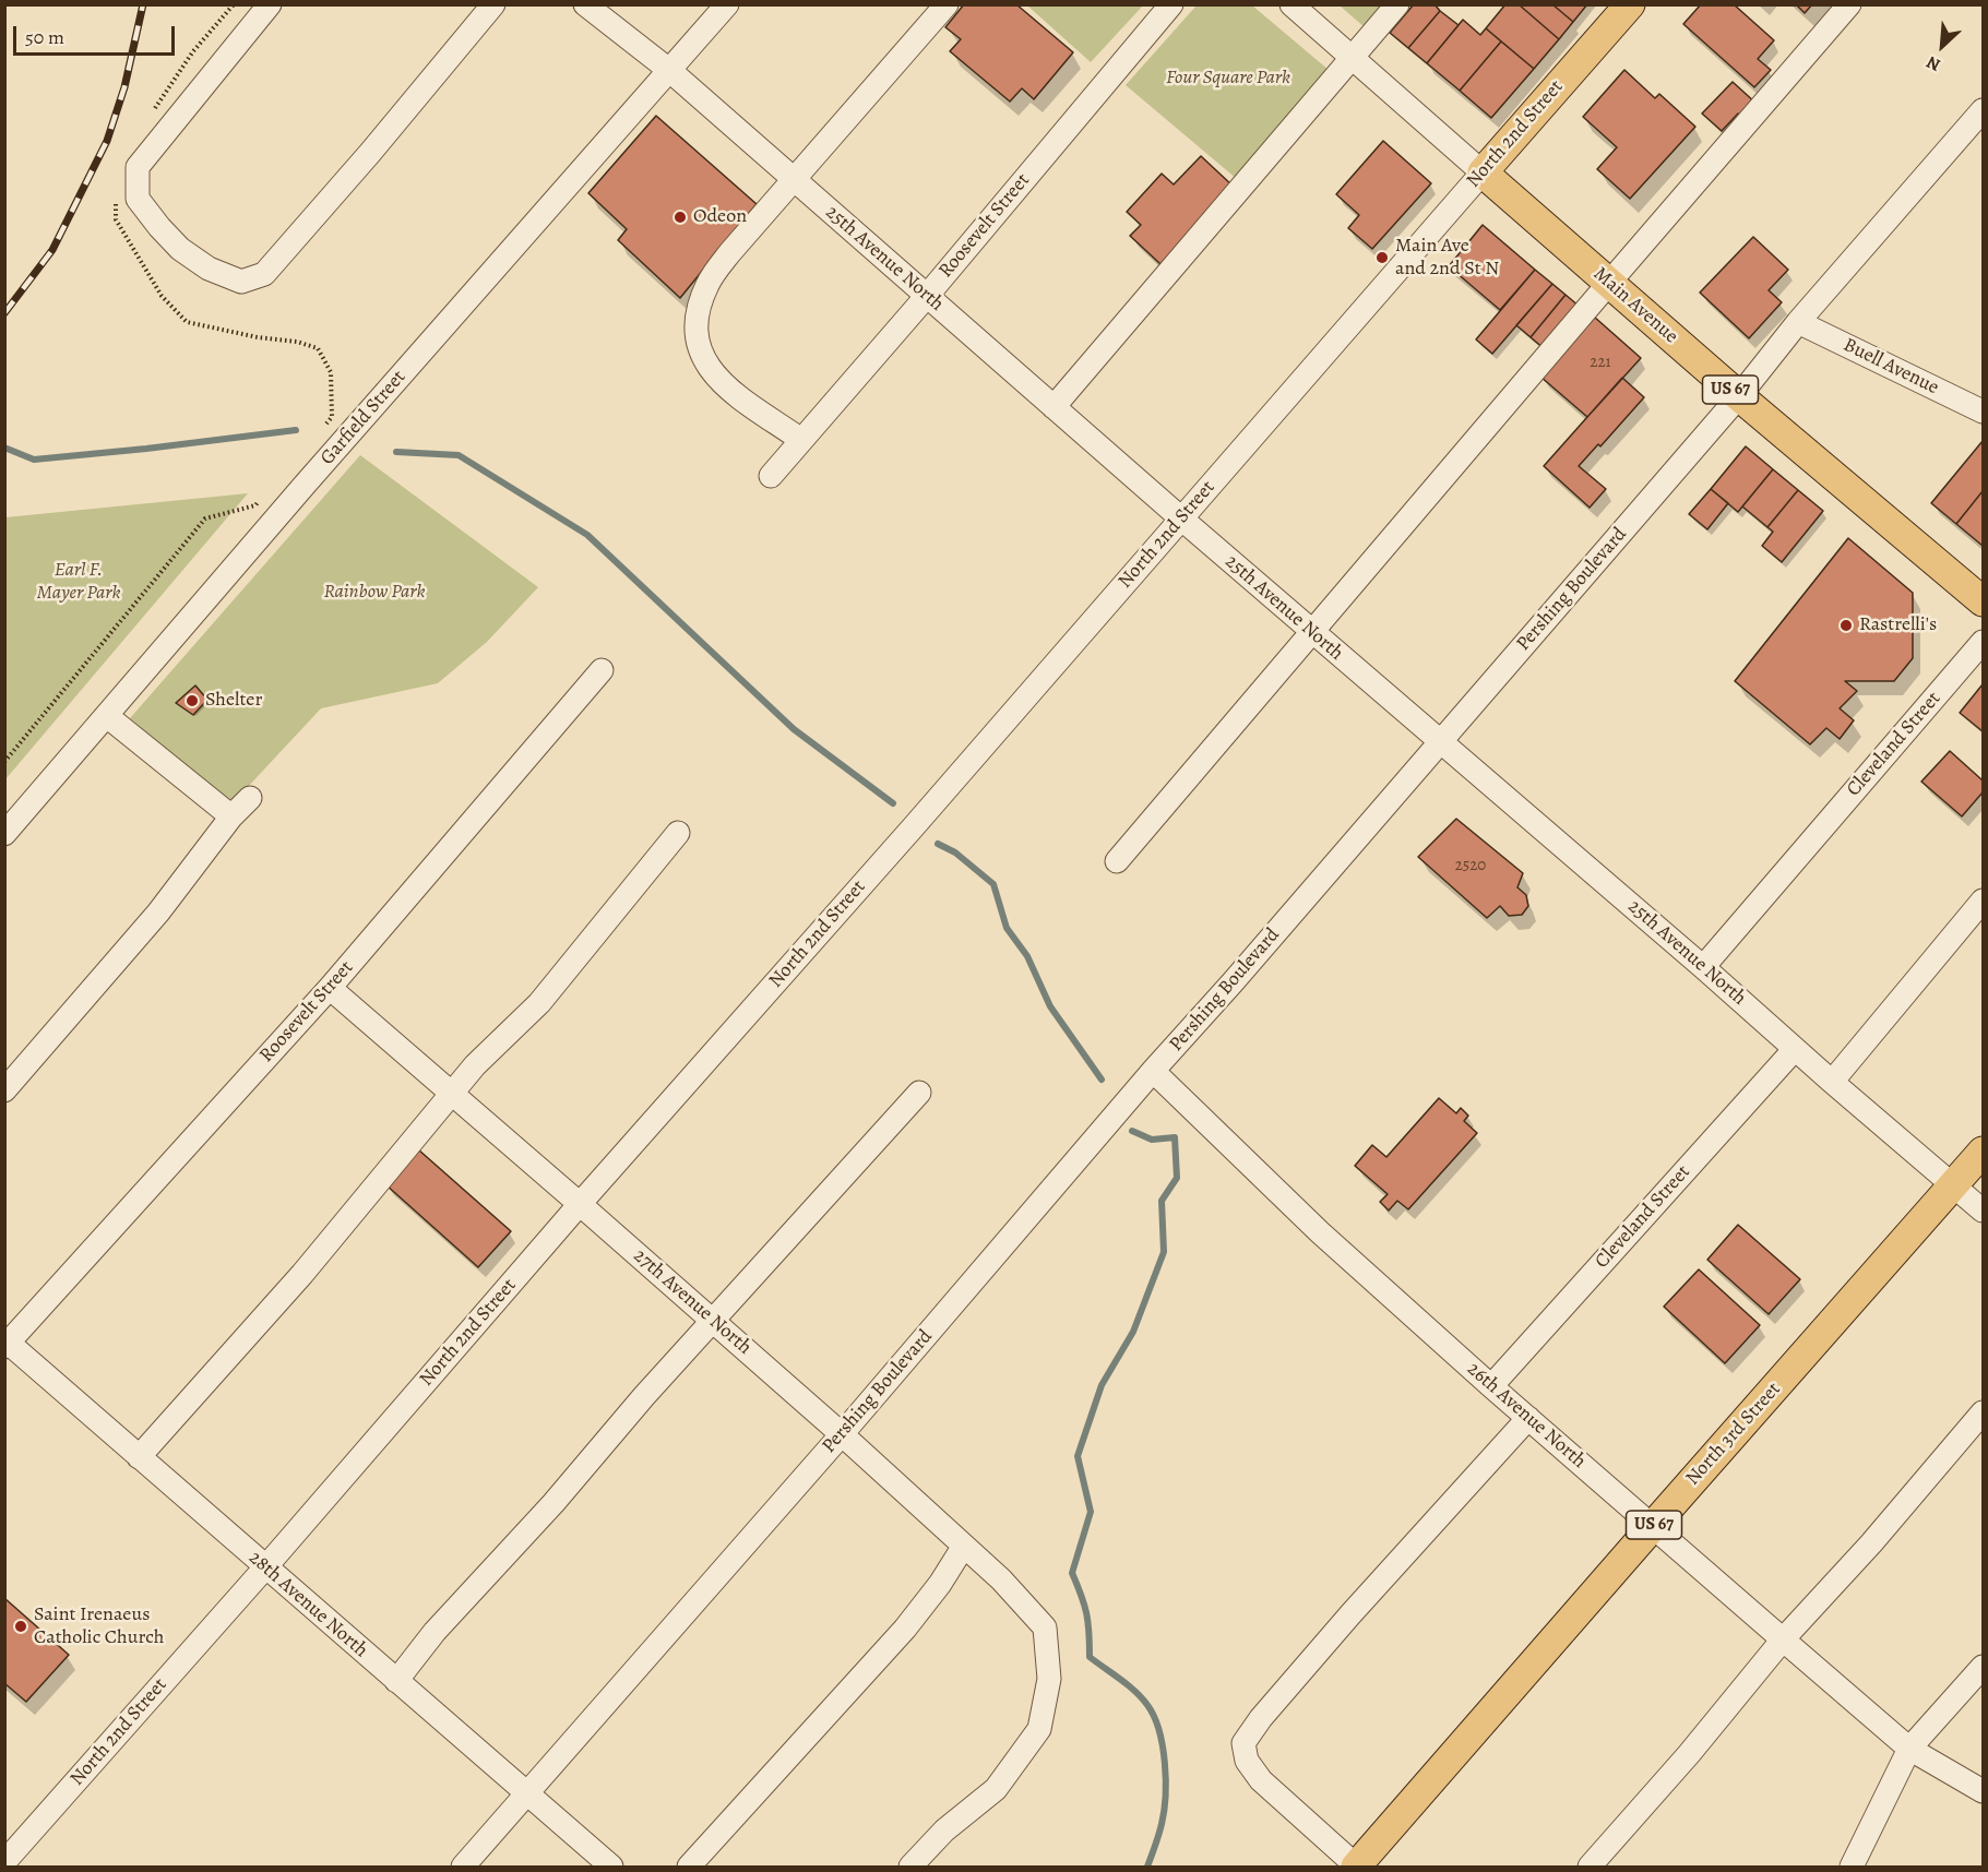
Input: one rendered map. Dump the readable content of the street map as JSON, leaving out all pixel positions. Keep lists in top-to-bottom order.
{
  "streets": {
    "main road": [
      "North 2nd Street",
      "Main Avenue",
      "US 67",
      "North 3rd Street"
    ],
    "street": [
      "Roosevelt Street",
      "25th Avenue North",
      "Buell Avenue",
      "Garfield Street",
      "Pershing Boulevard",
      "Cleveland Street",
      "27th Avenue North",
      "26th Avenue North",
      "28th Avenue North"
    ]
  },
  "crossings": [
    ["North 2nd Street", "25th Avenue North"],
    ["North 2nd Street", "Main Avenue"],
    ["North 2nd Street", "27th Avenue North"],
    ["North 2nd Street", "28th Avenue North"],
    ["Roosevelt Street", "25th Avenue North"],
    ["Roosevelt Street", "27th Avenue North"],
    ["Roosevelt Street", "28th Avenue North"],
    ["25th Avenue North", "Garfield Street"],
    ["25th Avenue North", "Pershing Boulevard"],
    ["25th Avenue North", "Cleveland Street"],
    ["25th Avenue North", "North 3rd Street"],
    ["Main Avenue", "Pershing Boulevard"],
    ["Buell Avenue", "Pershing Boulevard"],
    ["Pershing Boulevard", "27th Avenue North"],
    ["Pershing Boulevard", "26th Avenue North"],
    ["Pershing Boulevard", "28th Avenue North"],
    ["Cleveland Street", "26th Avenue North"],
    ["26th Avenue North", "North 3rd Street"]
  ],
  "parks": ["Four Square Park", "Earl F. Mayer Park", "Rainbow Park"],
  "places": [
    "Odeon",
    "Main Ave and 2nd St N",
    "Rastrelli's",
    "Shelter",
    "Saint Irenaeus Catholic Church"
  ],
  "house_numbers": ["221", "2520"],
  "scale_bar": "50 m",
  "north": "bottom left"
}
